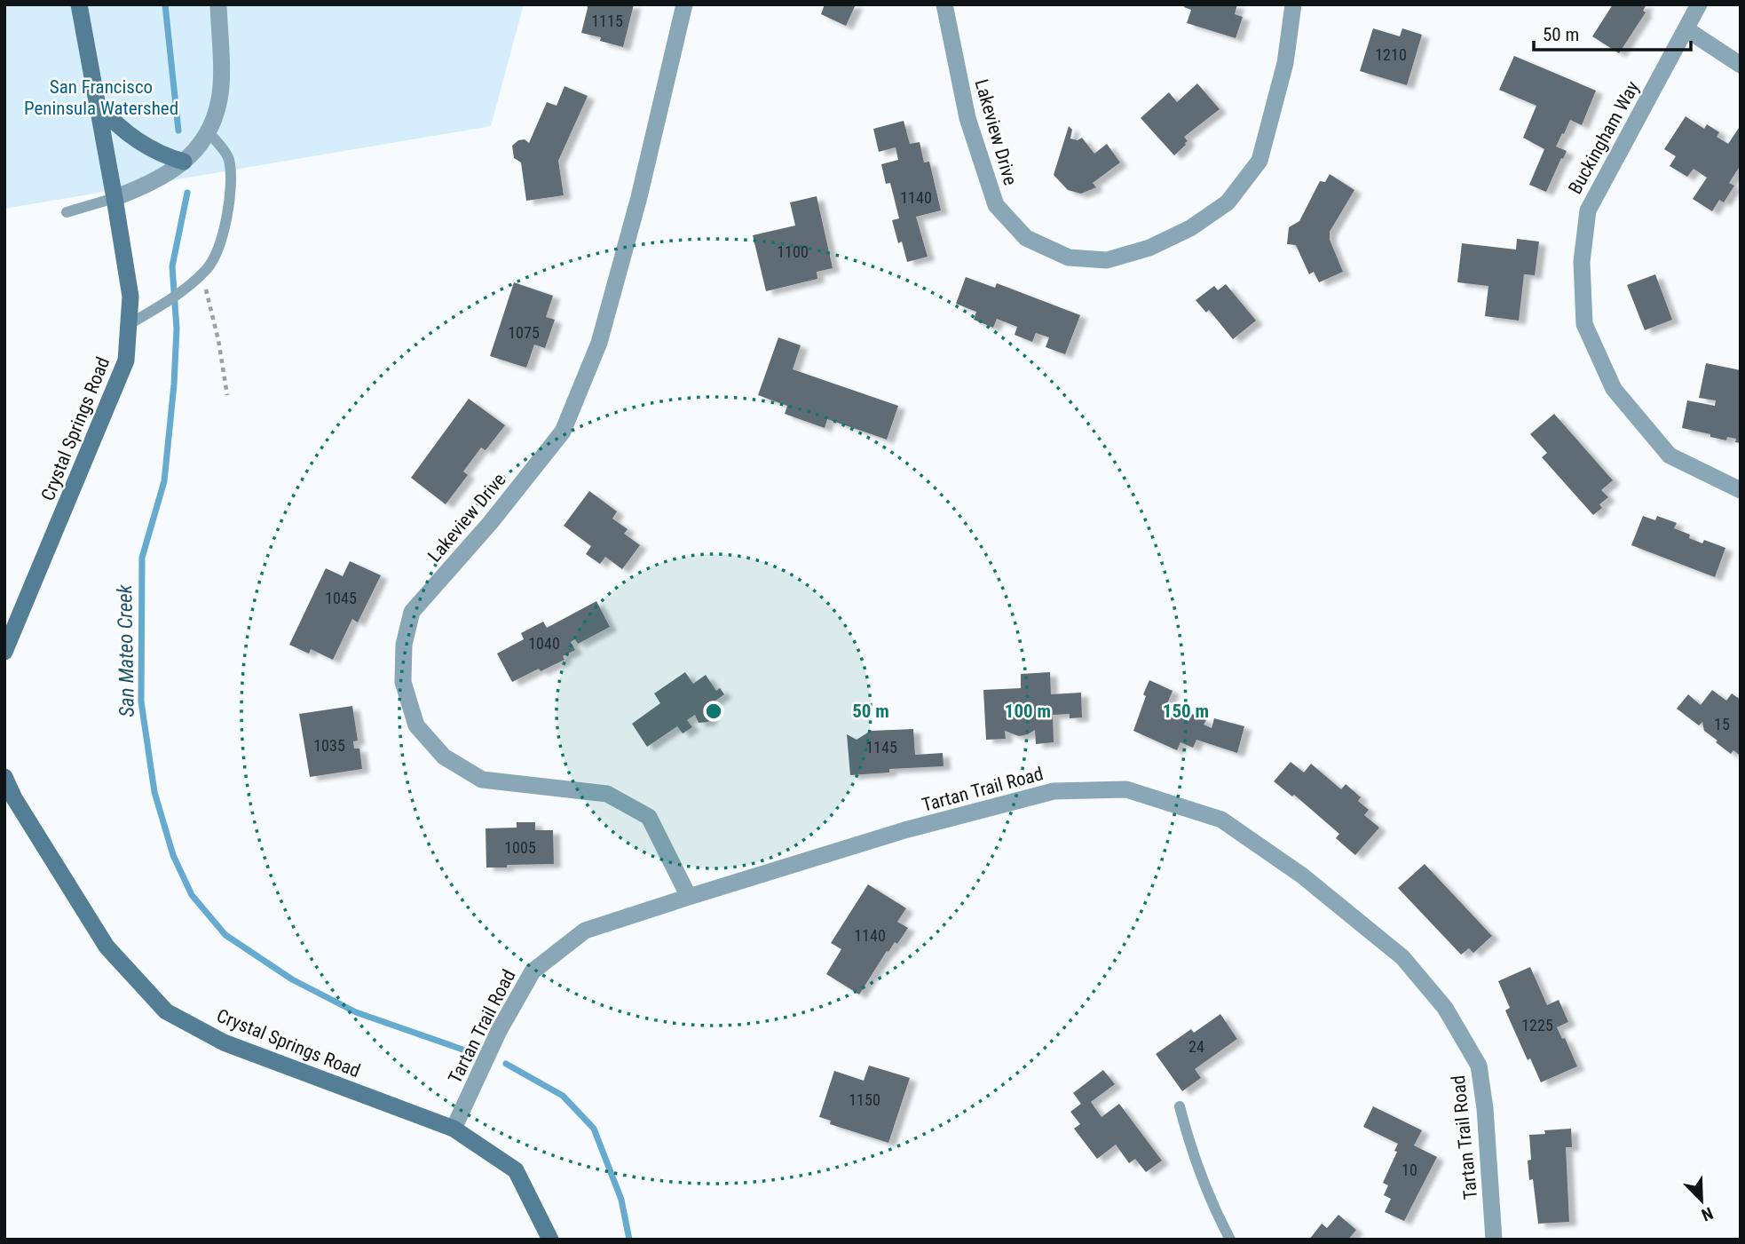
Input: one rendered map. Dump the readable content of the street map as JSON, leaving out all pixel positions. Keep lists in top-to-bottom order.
{
  "streets": {
    "main road": ["Crystal Springs Road"],
    "street": ["Lakeview Drive", "Buckingham Way", "Tartan Trail Road"]
  },
  "crossings": [
    ["Lakeview Drive", "Tartan Trail Road"],
    ["Crystal Springs Road", "Tartan Trail Road"]
  ],
  "water": ["San Mateo Creek"],
  "parks": ["San Francisco Peninsula Watershed"],
  "house_numbers": [
    "1115",
    "1210",
    "1140",
    "1100",
    "1075",
    "1045",
    "1040",
    "15",
    "1035",
    "1145",
    "1005",
    "1140",
    "1225",
    "24",
    "1150",
    "10"
  ],
  "scale_bar": "50 m",
  "north": "bottom right",
  "rings": ["50 m", "100 m", "150 m"]
}
